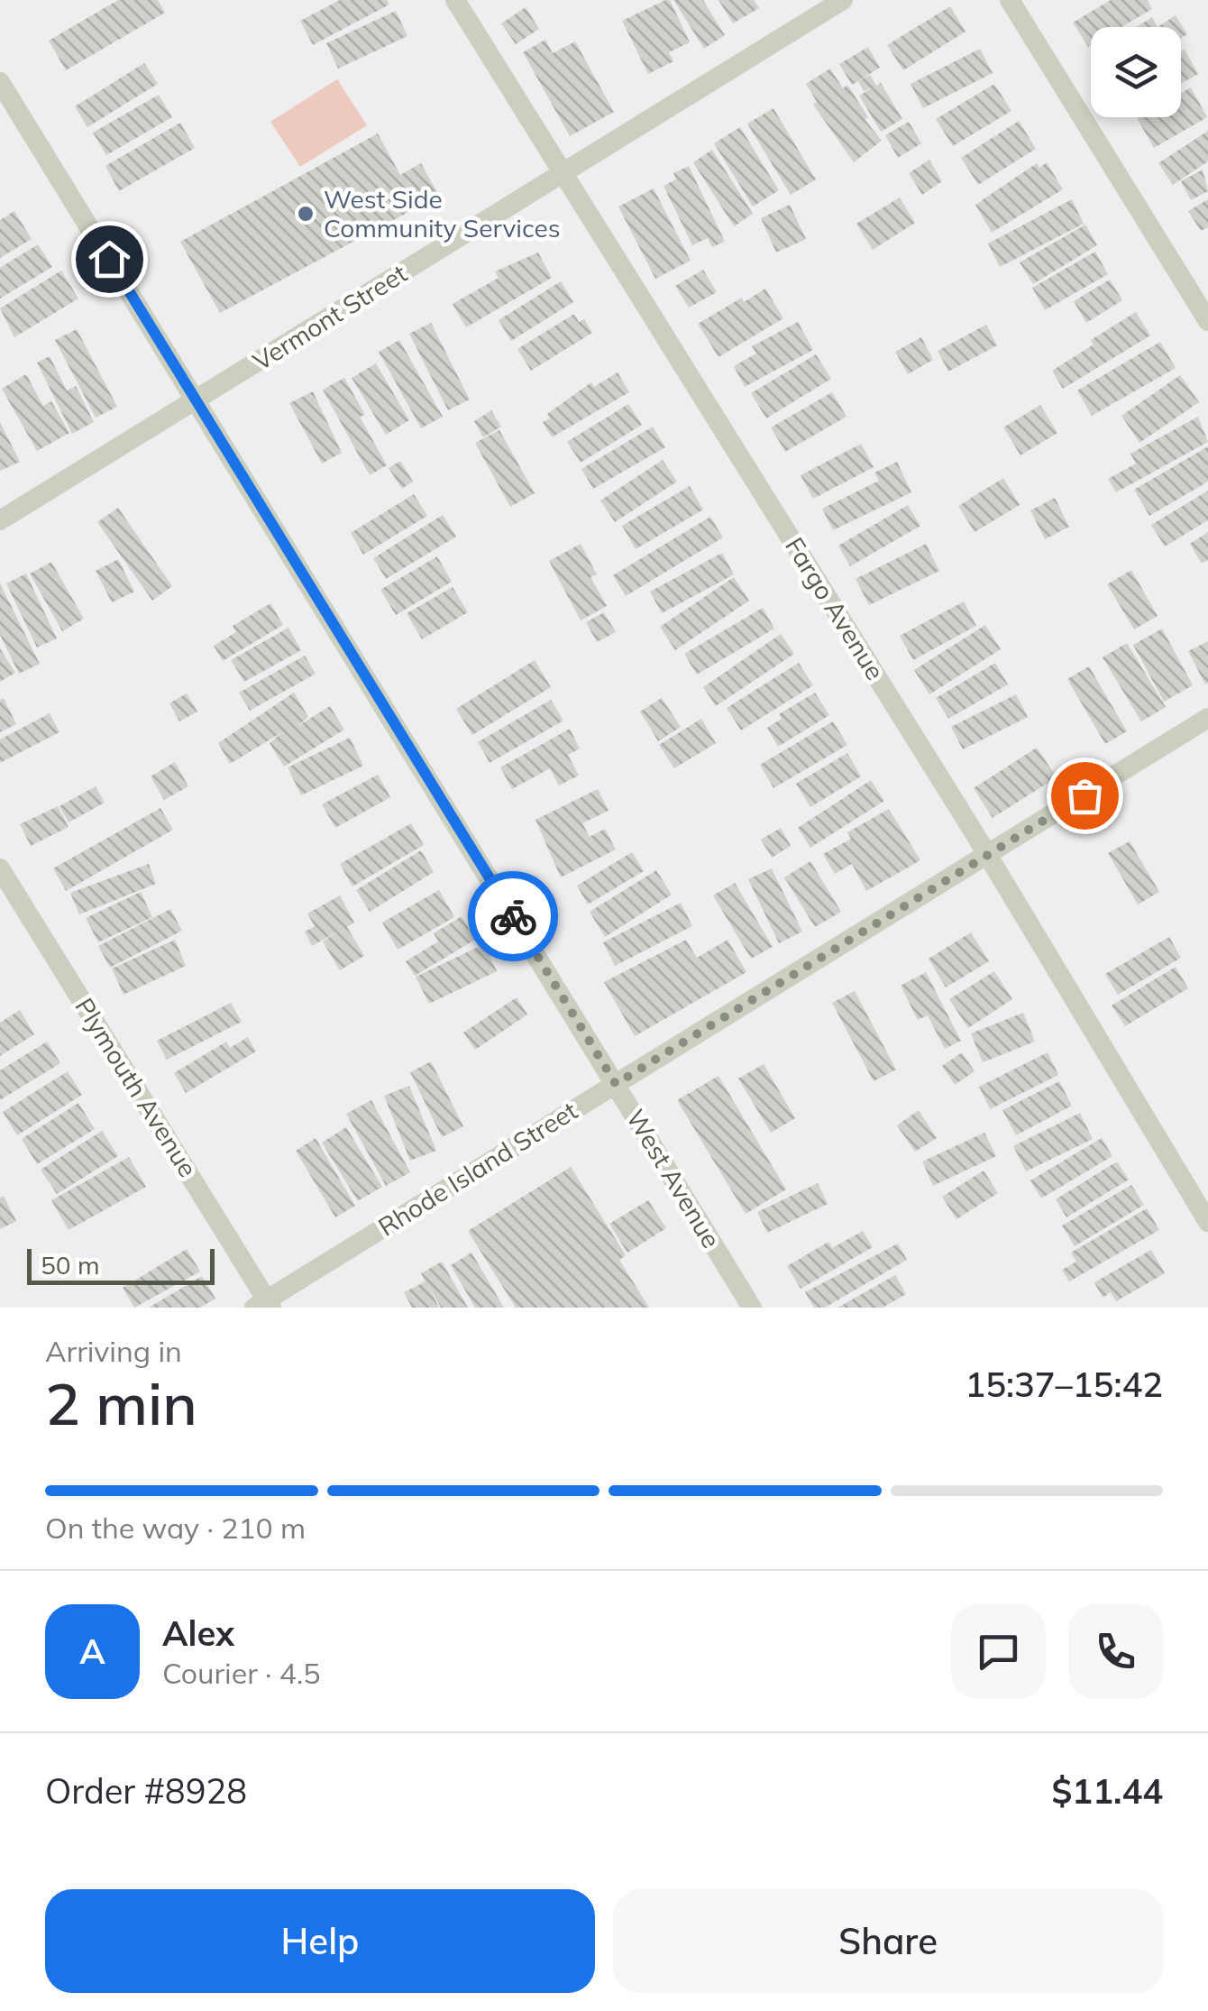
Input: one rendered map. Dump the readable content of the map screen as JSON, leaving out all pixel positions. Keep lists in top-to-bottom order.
{
  "streets": {
    "street": [
      "Vermont Street",
      "Fargo Avenue",
      "Plymouth Avenue",
      "Rhode Island Street",
      "West Avenue"
    ]
  },
  "crossings": [
    ["Vermont Street", "Fargo Avenue"],
    ["Vermont Street", "West Avenue"],
    ["Fargo Avenue", "Rhode Island Street"],
    ["Plymouth Avenue", "Rhode Island Street"],
    ["Rhode Island Street", "West Avenue"]
  ],
  "places": ["West Side Community Services"],
  "scale_bar": "50 m",
  "page": {
    "scale": "50 m",
    "heading": ["2 min", "Arriving in", "15:37–15:42"],
    "panel": [
      "Alex",
      "Courier · 4.5",
      "Order #8928",
      "$11.44"
    ],
    "bar": "On the way · 210 m",
    "round": "A",
    "buttons": ["Help", "Share"]
  }
}
